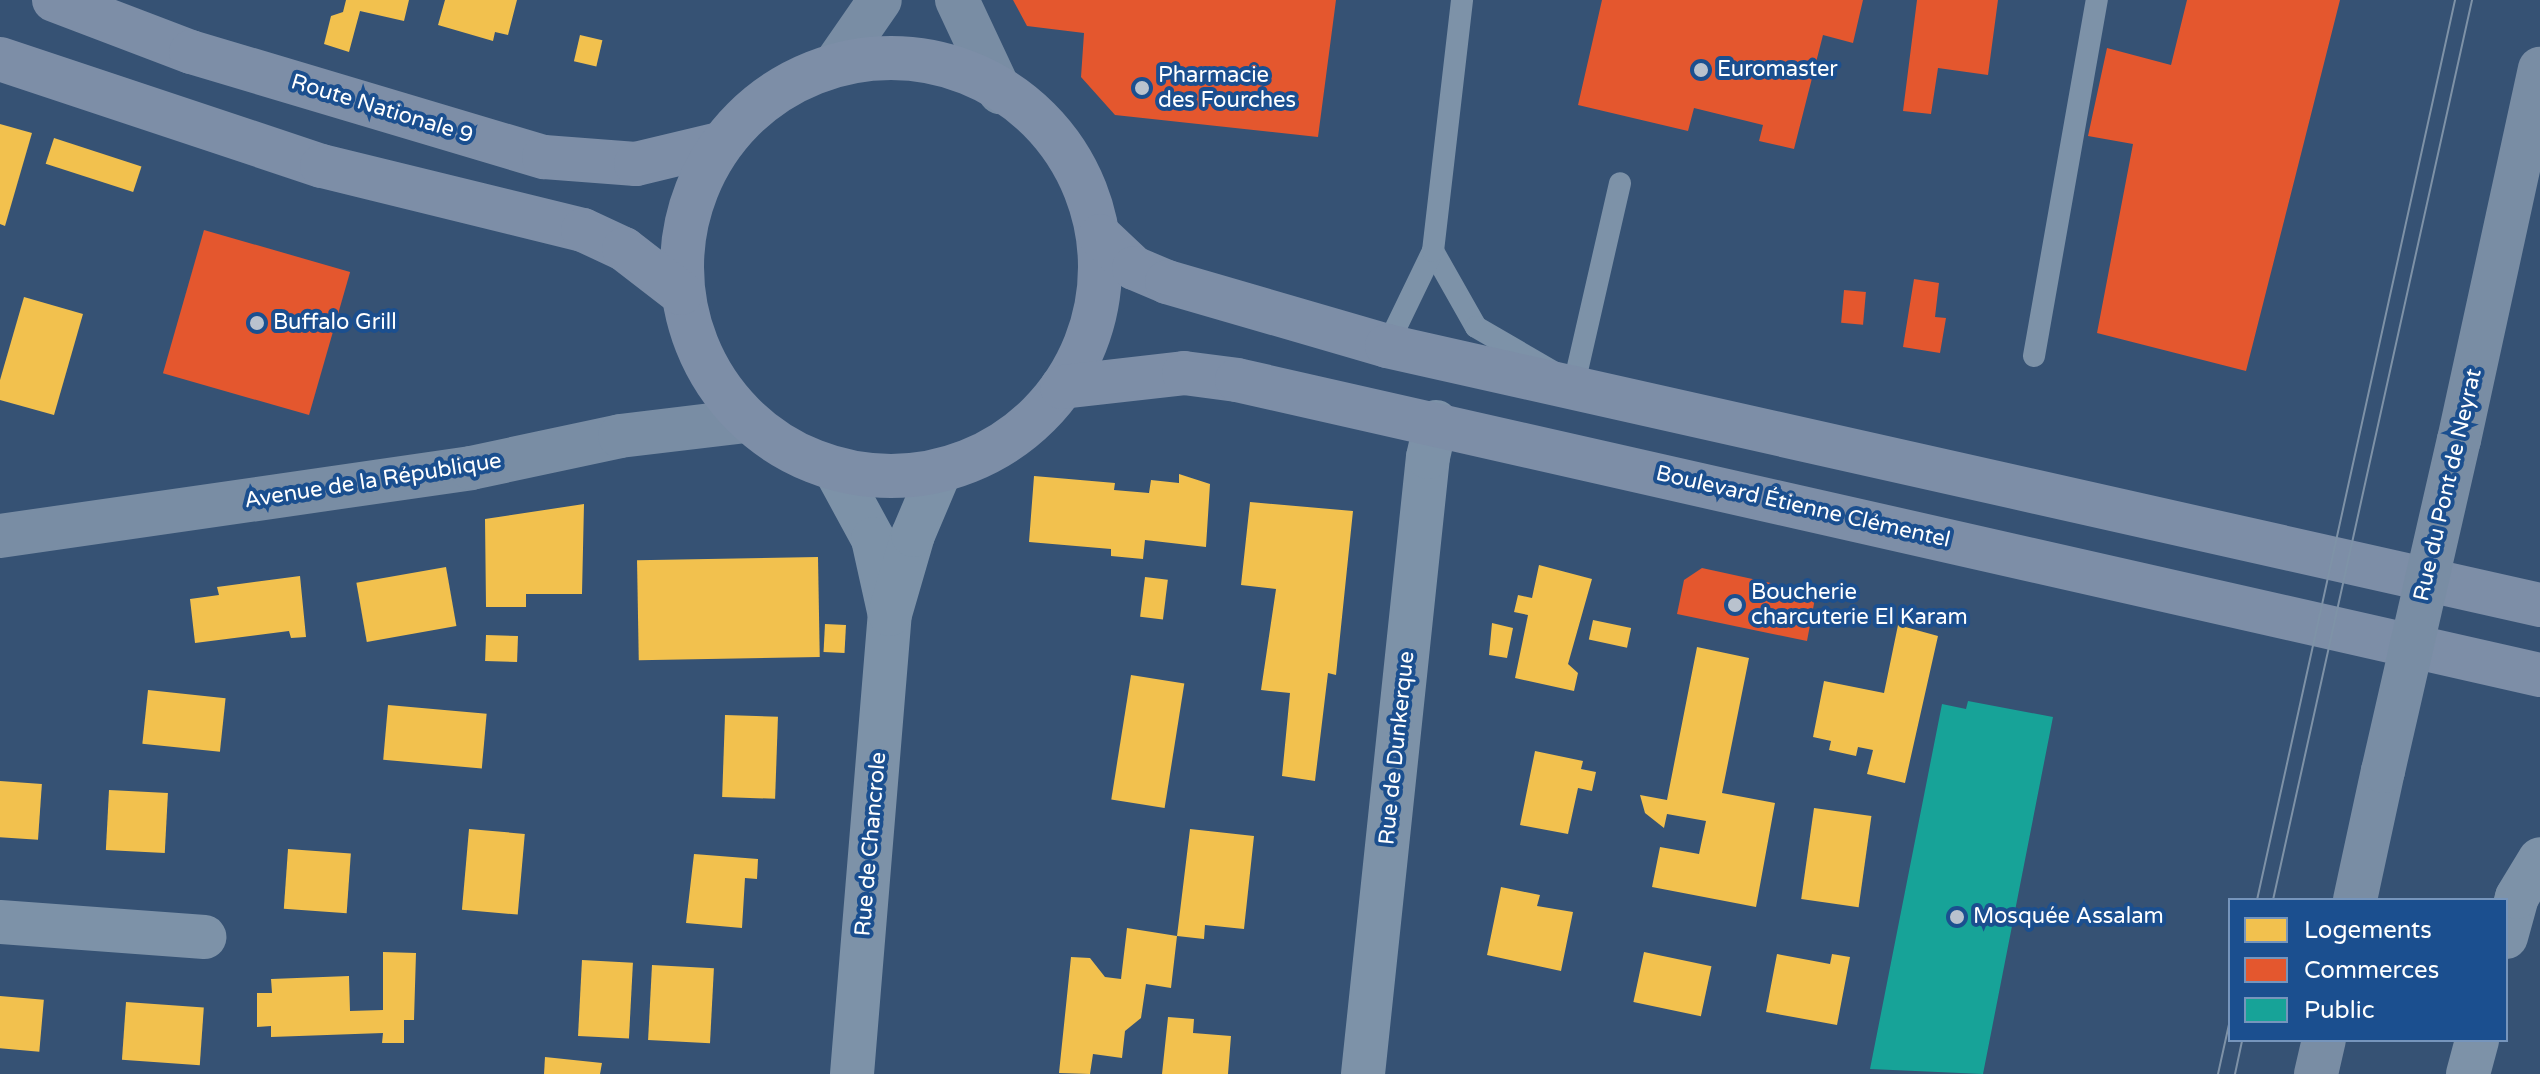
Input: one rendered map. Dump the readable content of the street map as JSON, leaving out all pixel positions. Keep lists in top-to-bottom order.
{
  "streets": {
    "main road": ["Route Nationale 9", "Boulevard Étienne Clémentel"],
    "street": [
      "Avenue de la République",
      "Rue du Pont de Neyrat",
      "Rue de Dunkerque",
      "Rue de Chancrole"
    ]
  },
  "crossings": [
    ["Boulevard Étienne Clémentel", "Rue de Dunkerque"]
  ],
  "places": [
    "Euromaster",
    "Pharmacie des Fourches",
    "Buffalo Grill",
    "Boucherie charcuterie El Karam",
    "Mosquée Assalam"
  ],
  "legend": ["Logements", "Commerces", "Public"]
}
